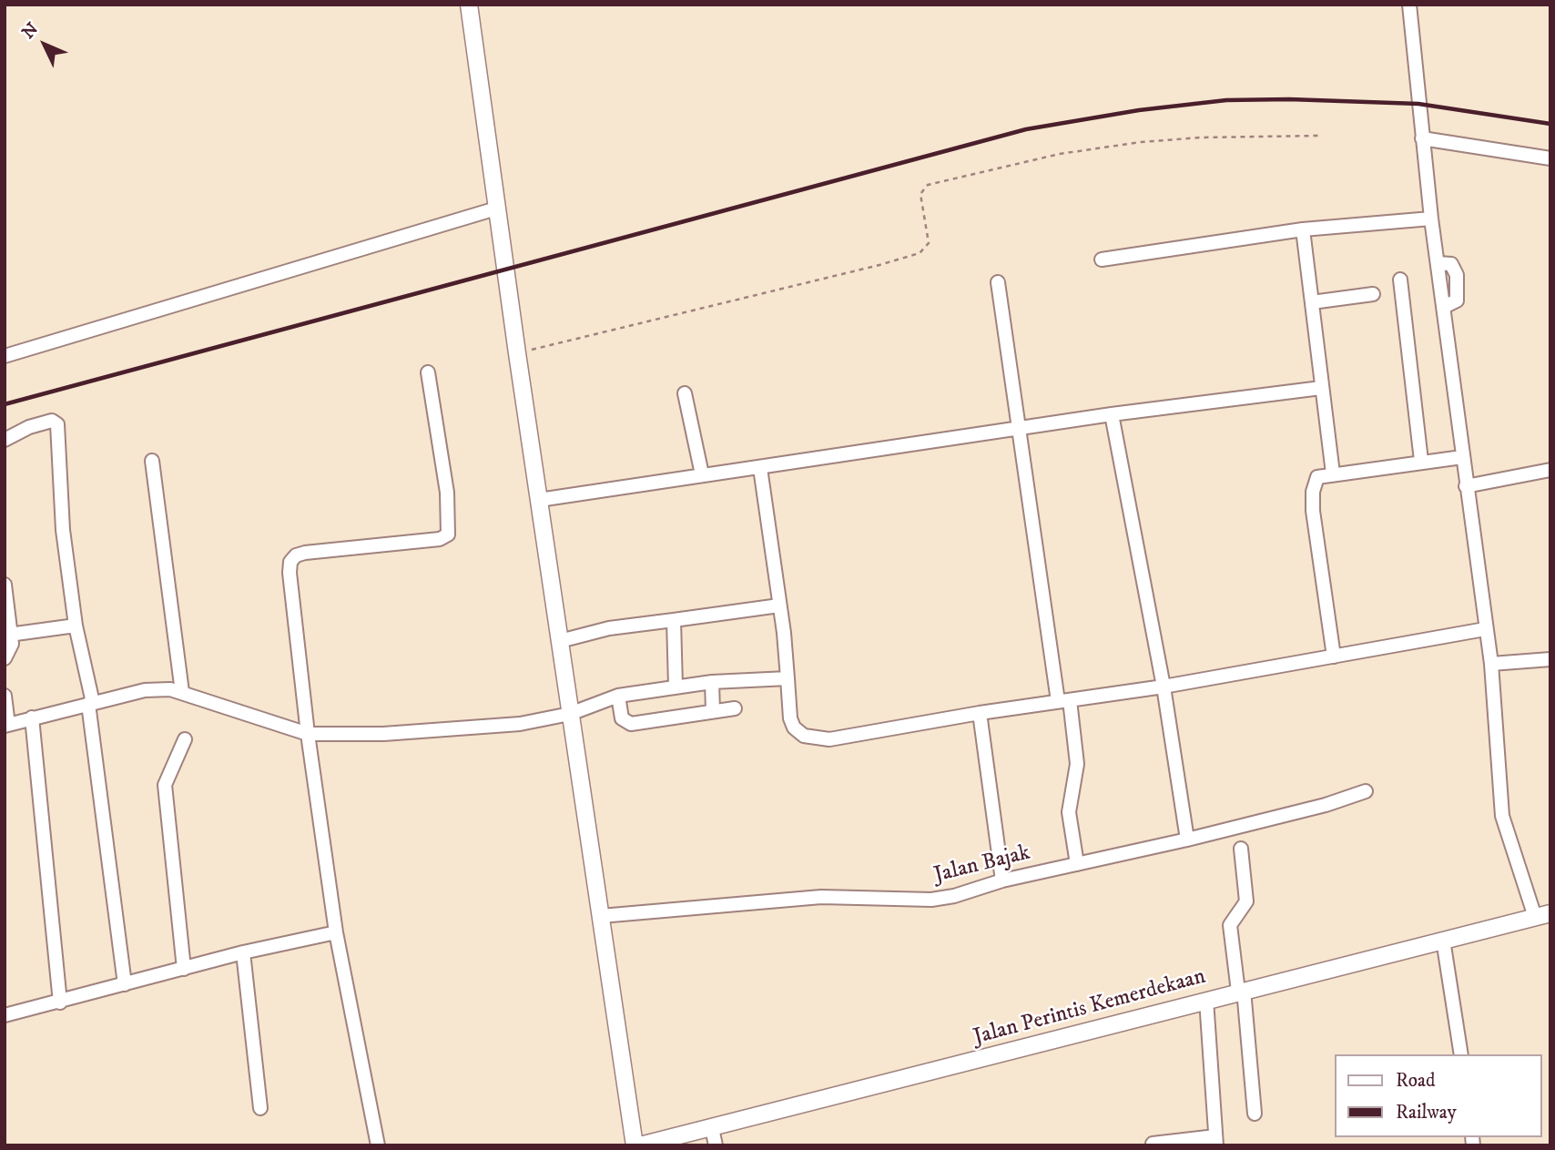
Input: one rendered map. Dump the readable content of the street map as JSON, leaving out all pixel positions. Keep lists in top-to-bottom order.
{
  "streets": {
    "street": ["Jalan Bajak", "Jalan Perintis Kemerdekaan"]
  },
  "legend": ["Road", "Railway"],
  "north": "top left"
}
